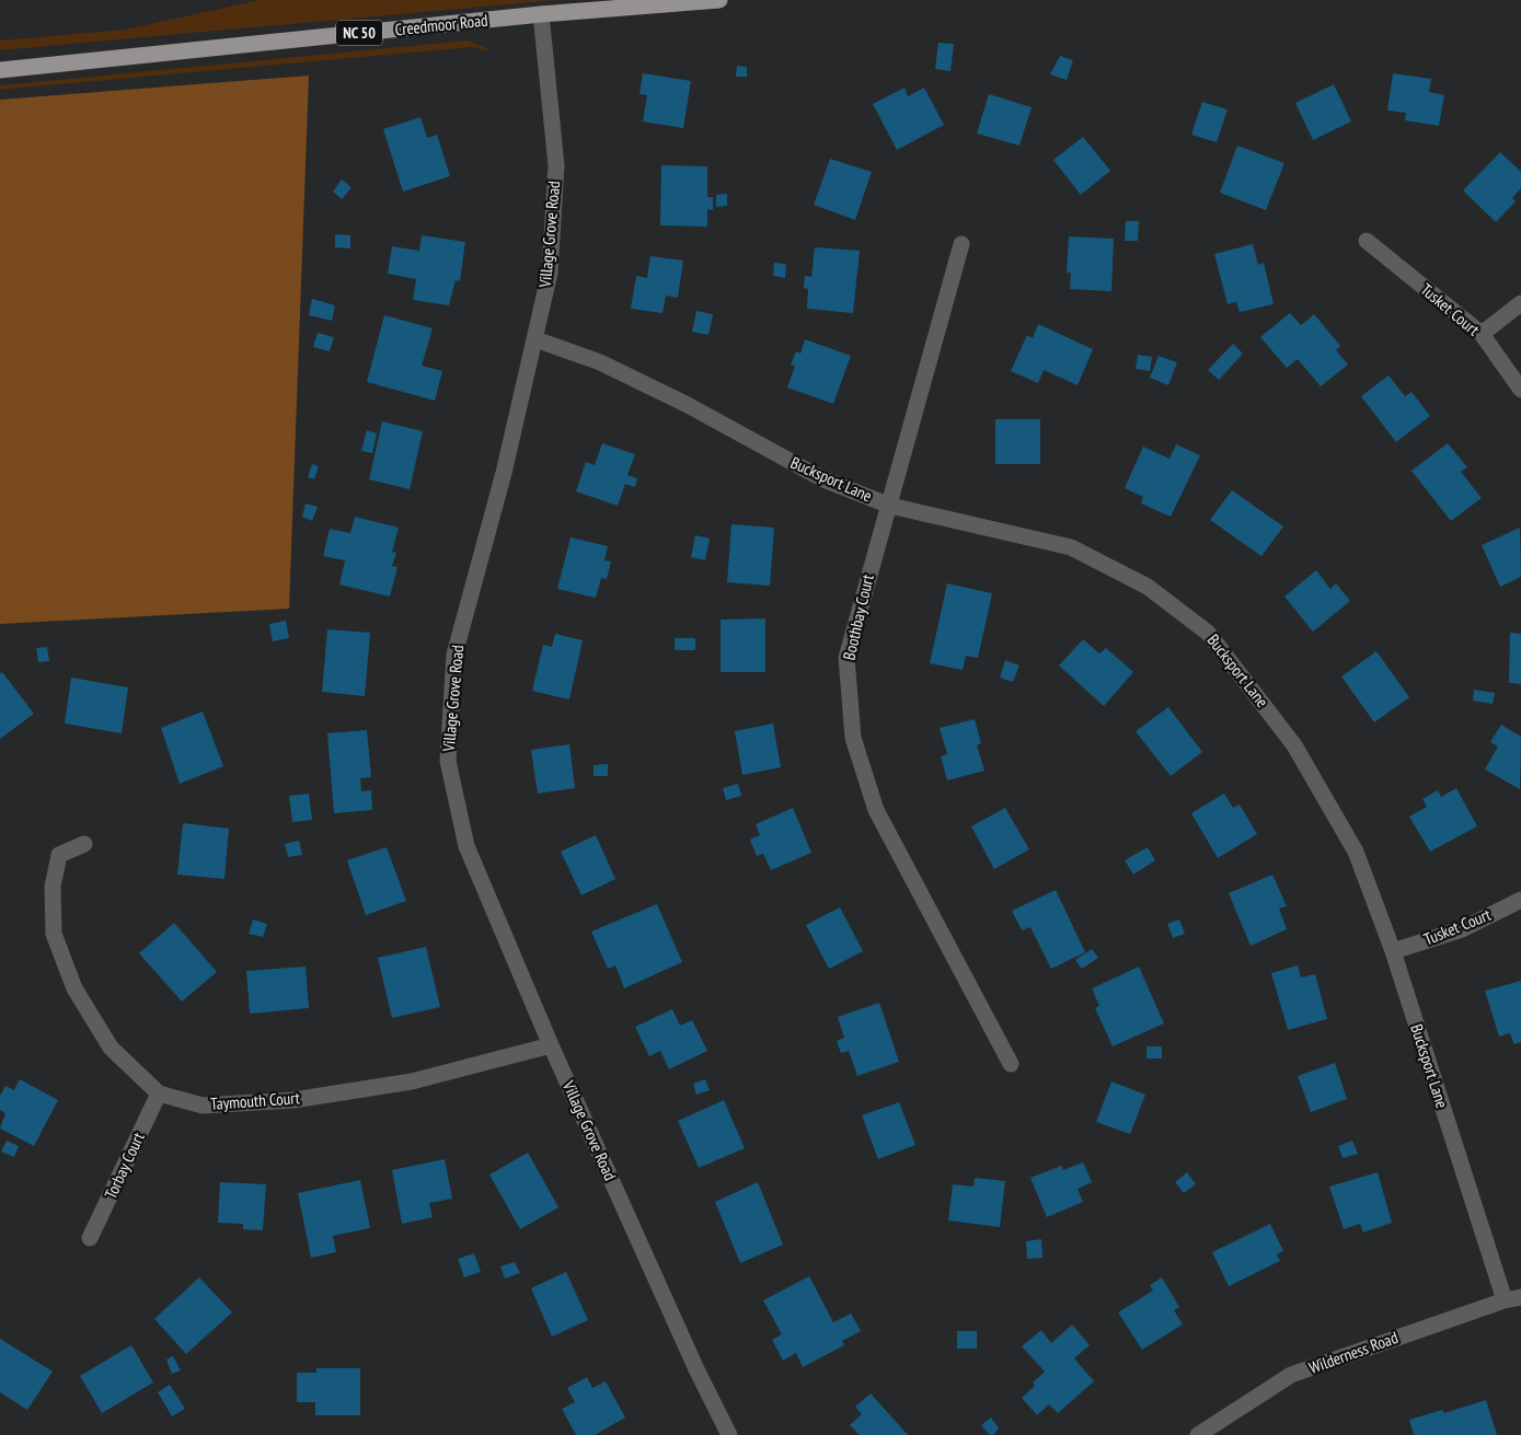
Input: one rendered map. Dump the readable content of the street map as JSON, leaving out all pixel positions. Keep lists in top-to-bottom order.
{
  "streets": {
    "main road": ["Creedmoor Road", "NC 50"],
    "street": [
      "Village Grove Road",
      "Tusket Court",
      "Bucksport Lane",
      "Boothbay Court",
      "Taymouth Court",
      "Torbay Court",
      "Wilderness Road"
    ]
  },
  "crossings": [
    ["Creedmoor Road", "Village Grove Road"],
    ["Village Grove Road", "Bucksport Lane"],
    ["Village Grove Road", "Taymouth Court"],
    ["Tusket Court", "Bucksport Lane"],
    ["Bucksport Lane", "Boothbay Court"],
    ["Bucksport Lane", "Wilderness Road"],
    ["Taymouth Court", "Torbay Court"]
  ]
}
